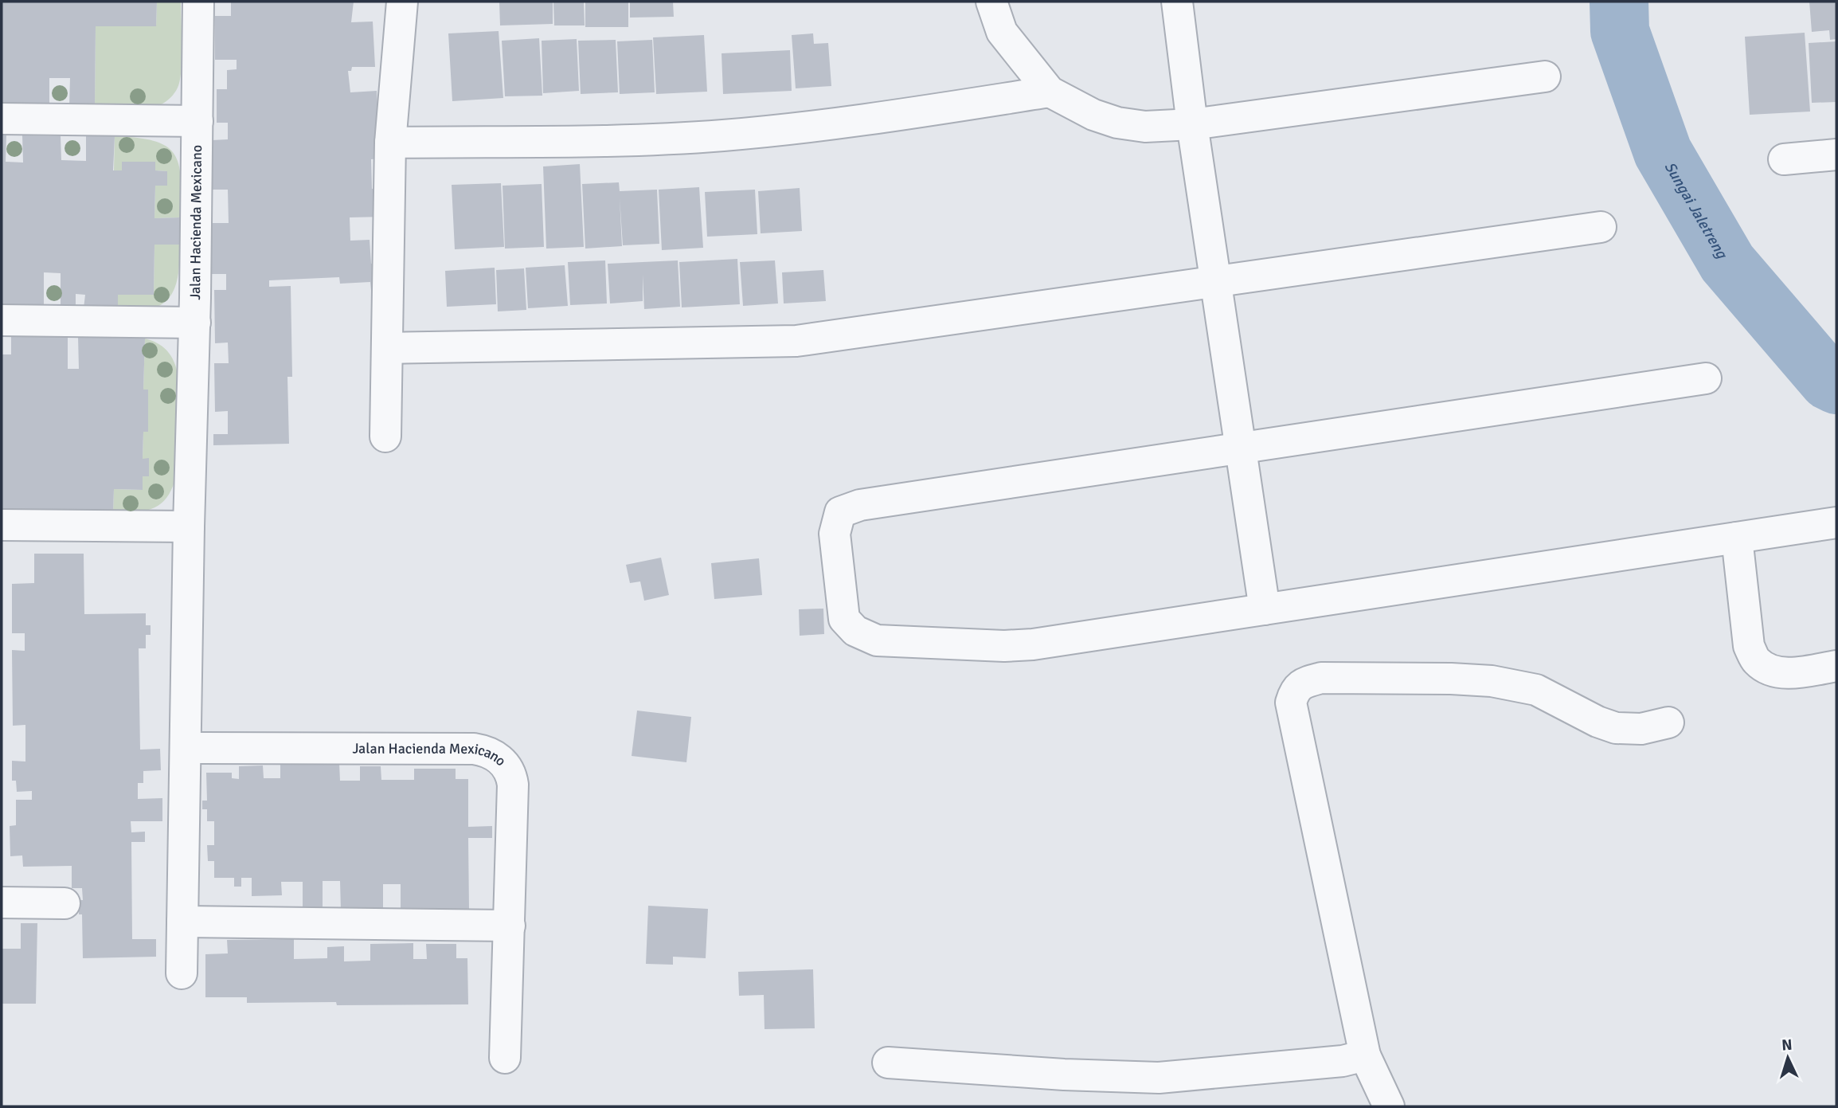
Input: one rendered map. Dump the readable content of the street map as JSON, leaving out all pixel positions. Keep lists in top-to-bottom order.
{
  "streets": {
    "street": ["Jalan Hacienda Mexicano"]
  },
  "water": ["Sungai Jaletreng"],
  "north": "top"
}
